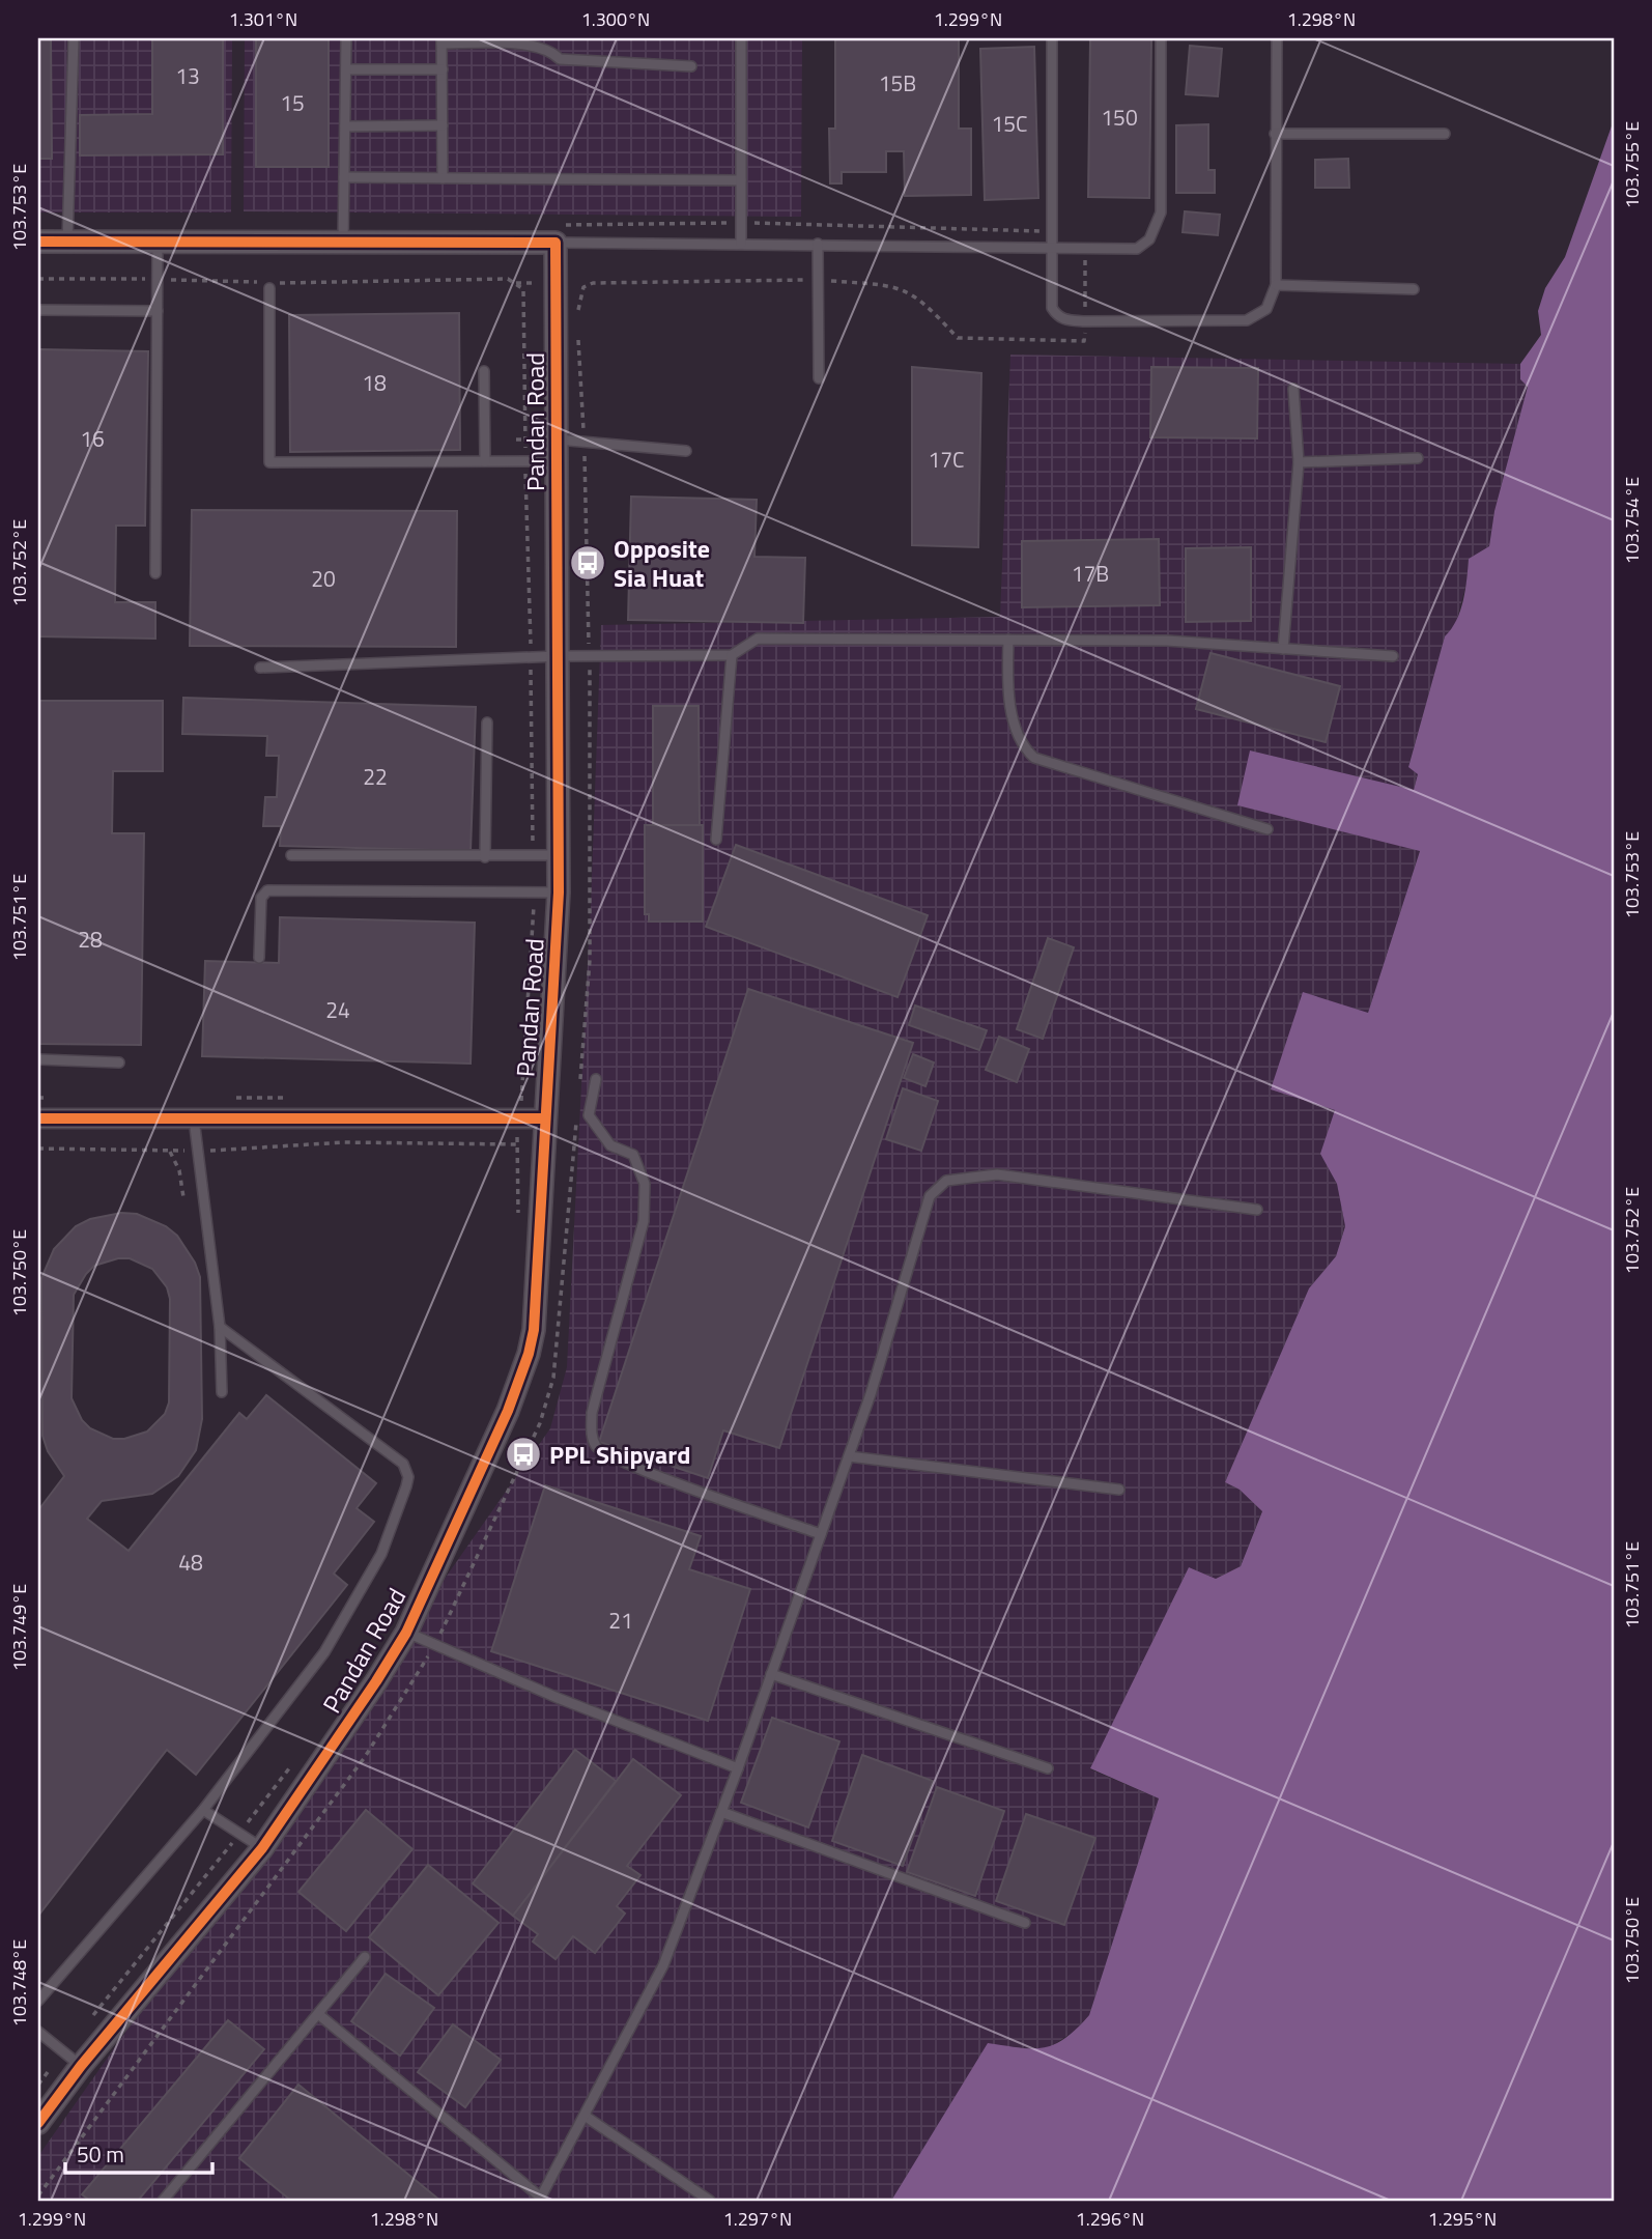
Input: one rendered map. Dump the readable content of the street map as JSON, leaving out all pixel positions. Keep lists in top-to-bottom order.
{
  "streets": {
    "street": ["Pandan Road"]
  },
  "places": {
    "bus stop": ["Opposite Sia Huat", "PPL Shipyard"]
  },
  "house_numbers": [
    "13",
    "15B",
    "15",
    "150",
    "15C",
    "18",
    "16",
    "17C",
    "17B",
    "20",
    "22",
    "28",
    "24",
    "48",
    "21"
  ],
  "scale_bar": "50 m",
  "coordinates": [
    "1.301°N",
    "1.300°N",
    "1.299°N",
    "1.298°N",
    "103.755°E",
    "103.753°E",
    "103.754°E",
    "103.752°E",
    "103.751°E",
    "103.750°E",
    "103.749°E",
    "103.748°E",
    "1.297°N",
    "1.296°N",
    "1.295°N"
  ]
}
